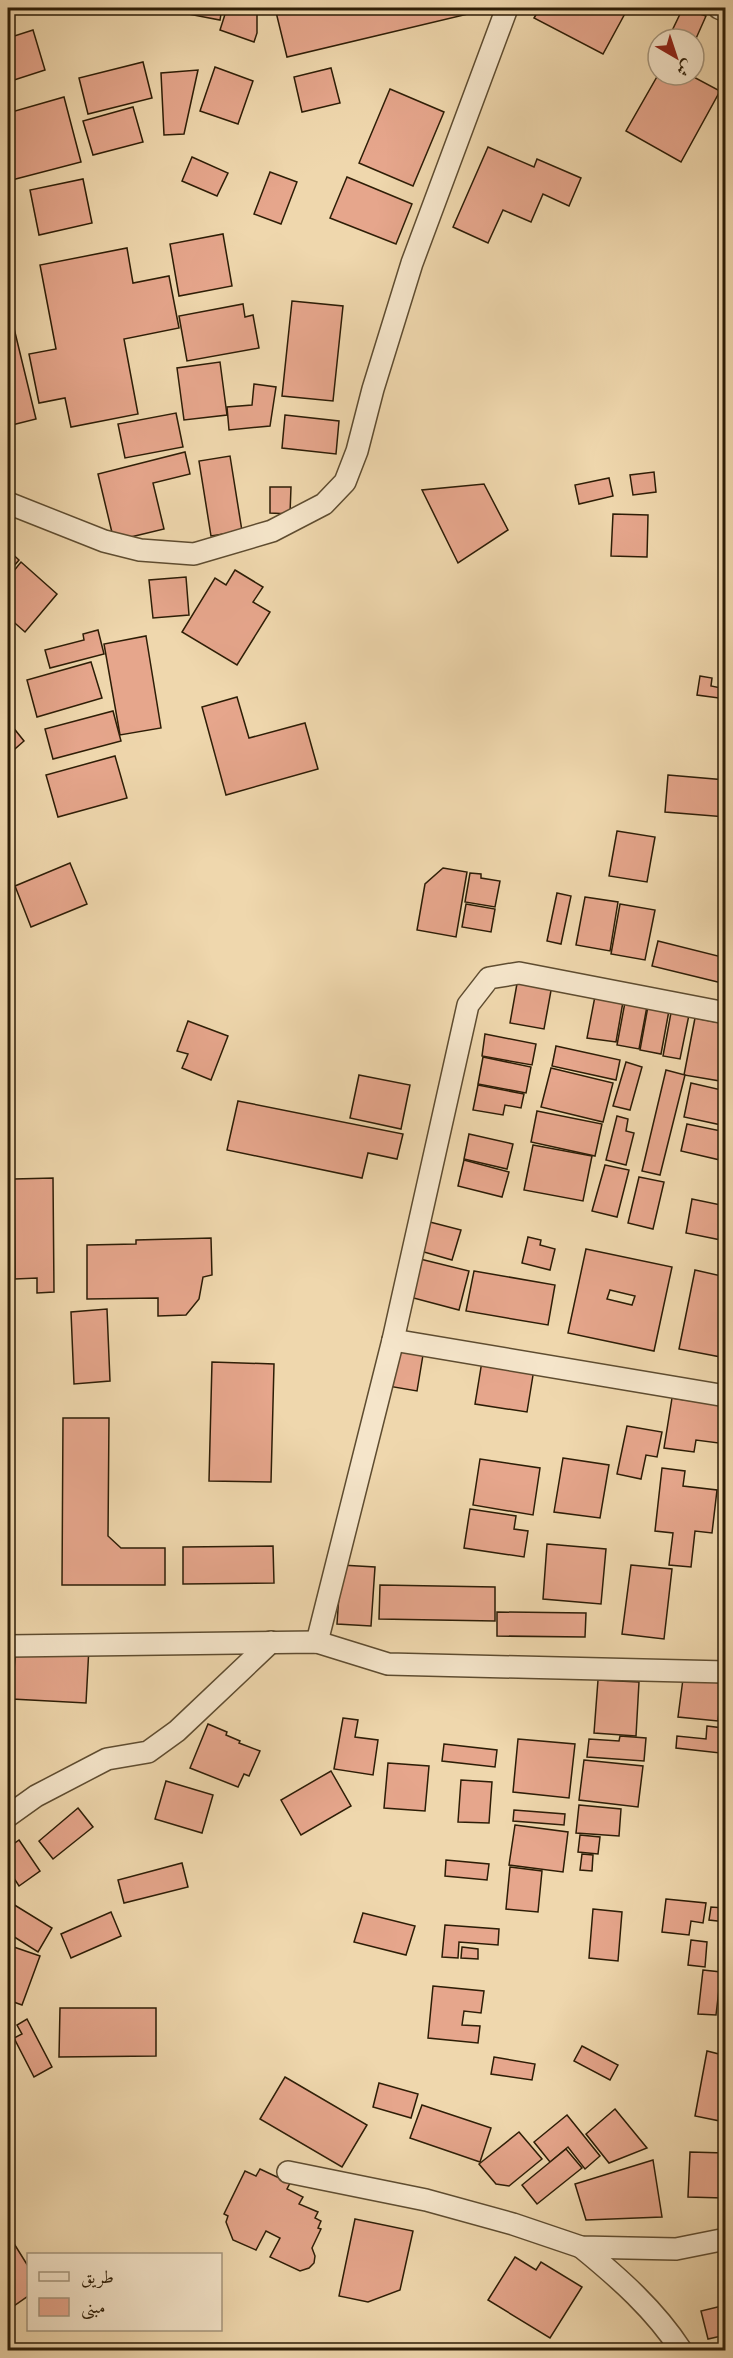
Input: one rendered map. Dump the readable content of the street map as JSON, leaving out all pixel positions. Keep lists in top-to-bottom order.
{
  "legend": ["طريق", "مبنى"],
  "north": "bottom right"
}
